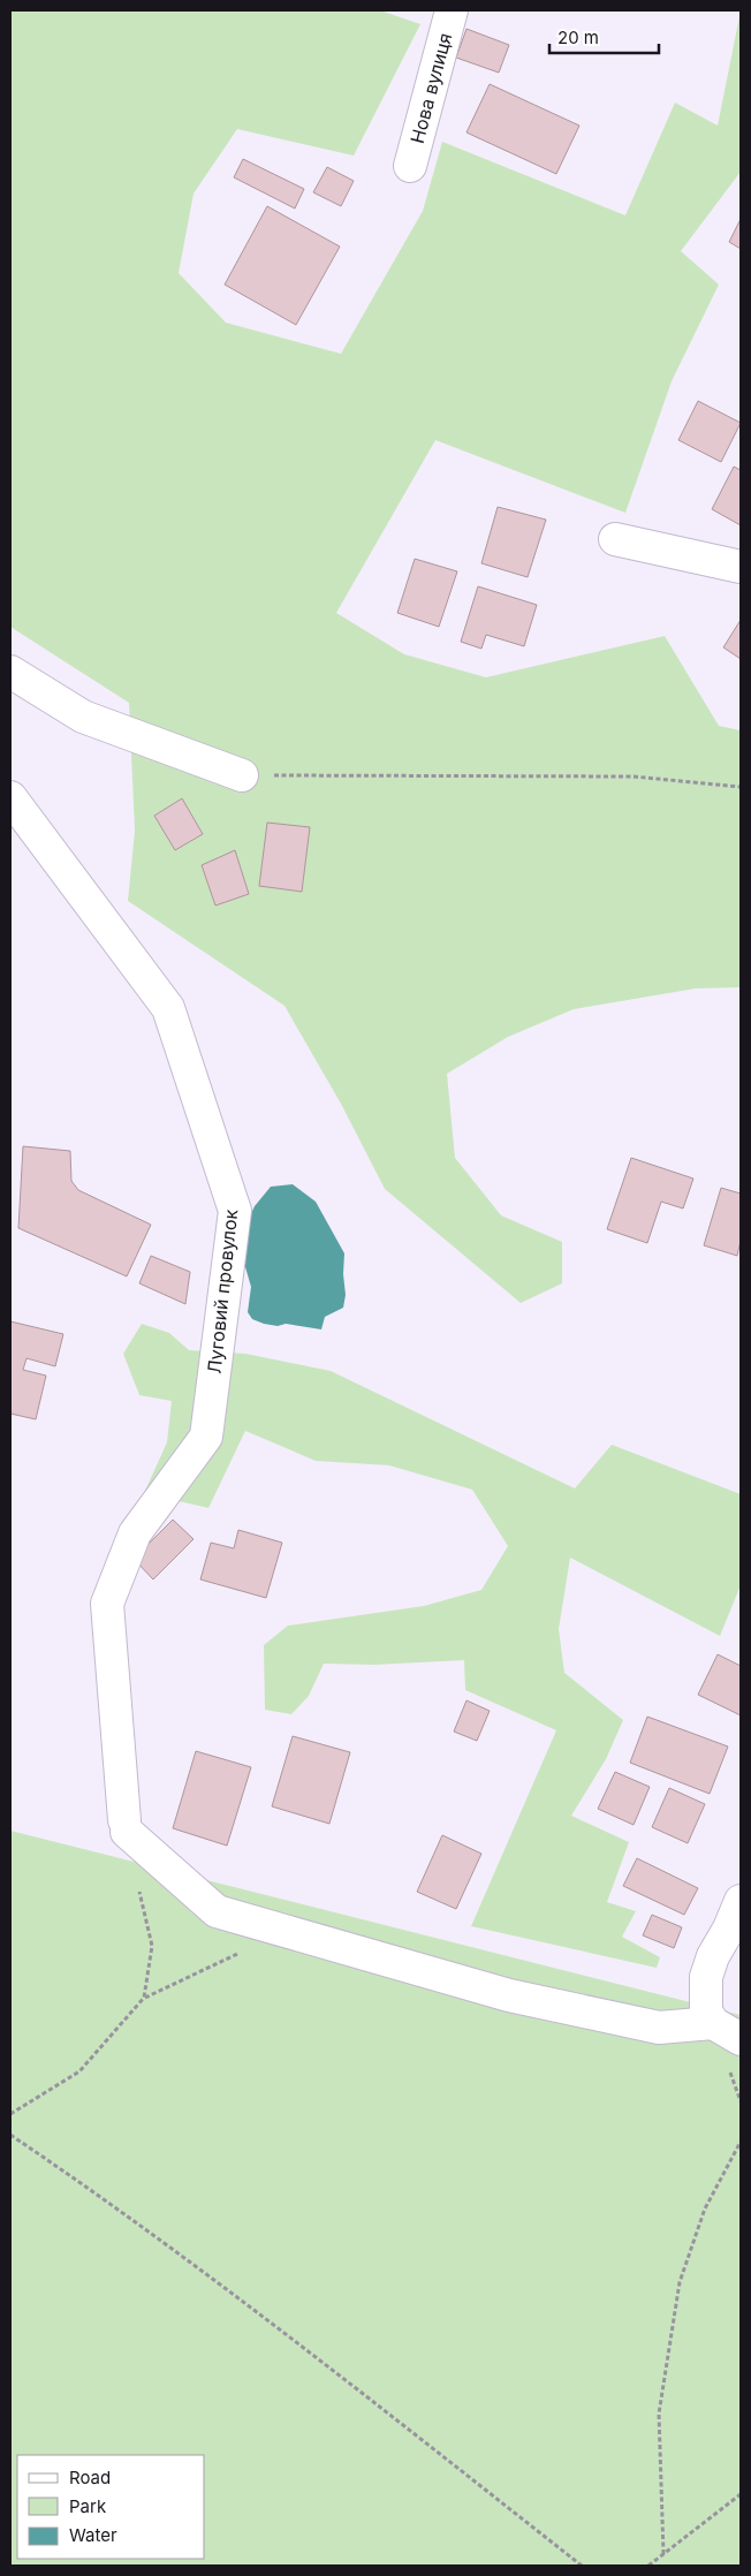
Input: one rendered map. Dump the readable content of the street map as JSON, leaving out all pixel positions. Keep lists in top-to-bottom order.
{
  "streets": {
    "street": ["Нова вулиця", "Луговий провулок"]
  },
  "legend": ["Road", "Park", "Water"],
  "scale_bar": "20 m"
}
